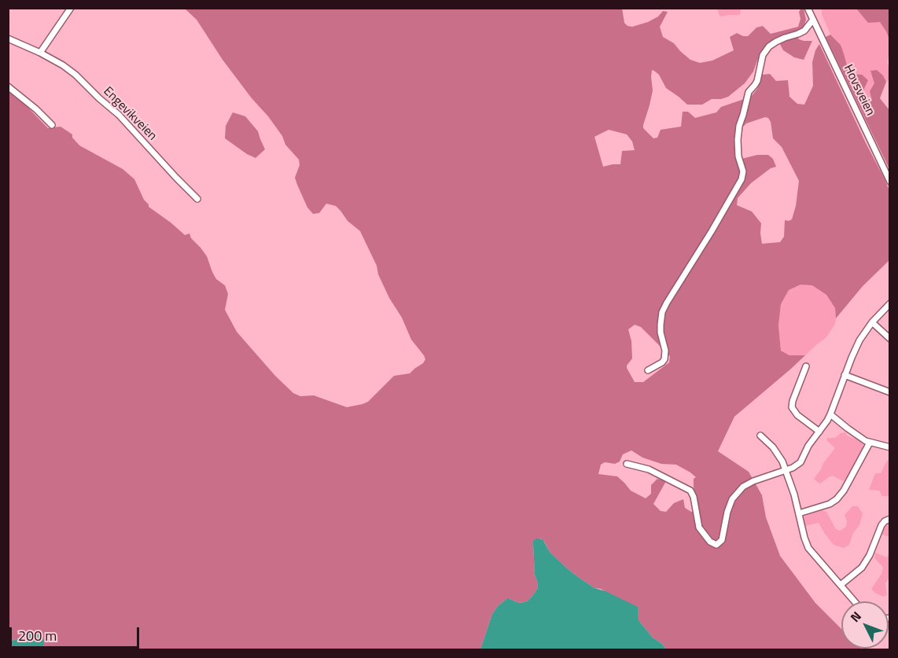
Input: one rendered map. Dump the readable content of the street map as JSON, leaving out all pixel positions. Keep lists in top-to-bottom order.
{
  "streets": {
    "street": ["Hovsveien", "Engevikveien"]
  },
  "scale_bar": "200 m",
  "north": "top left"
}
